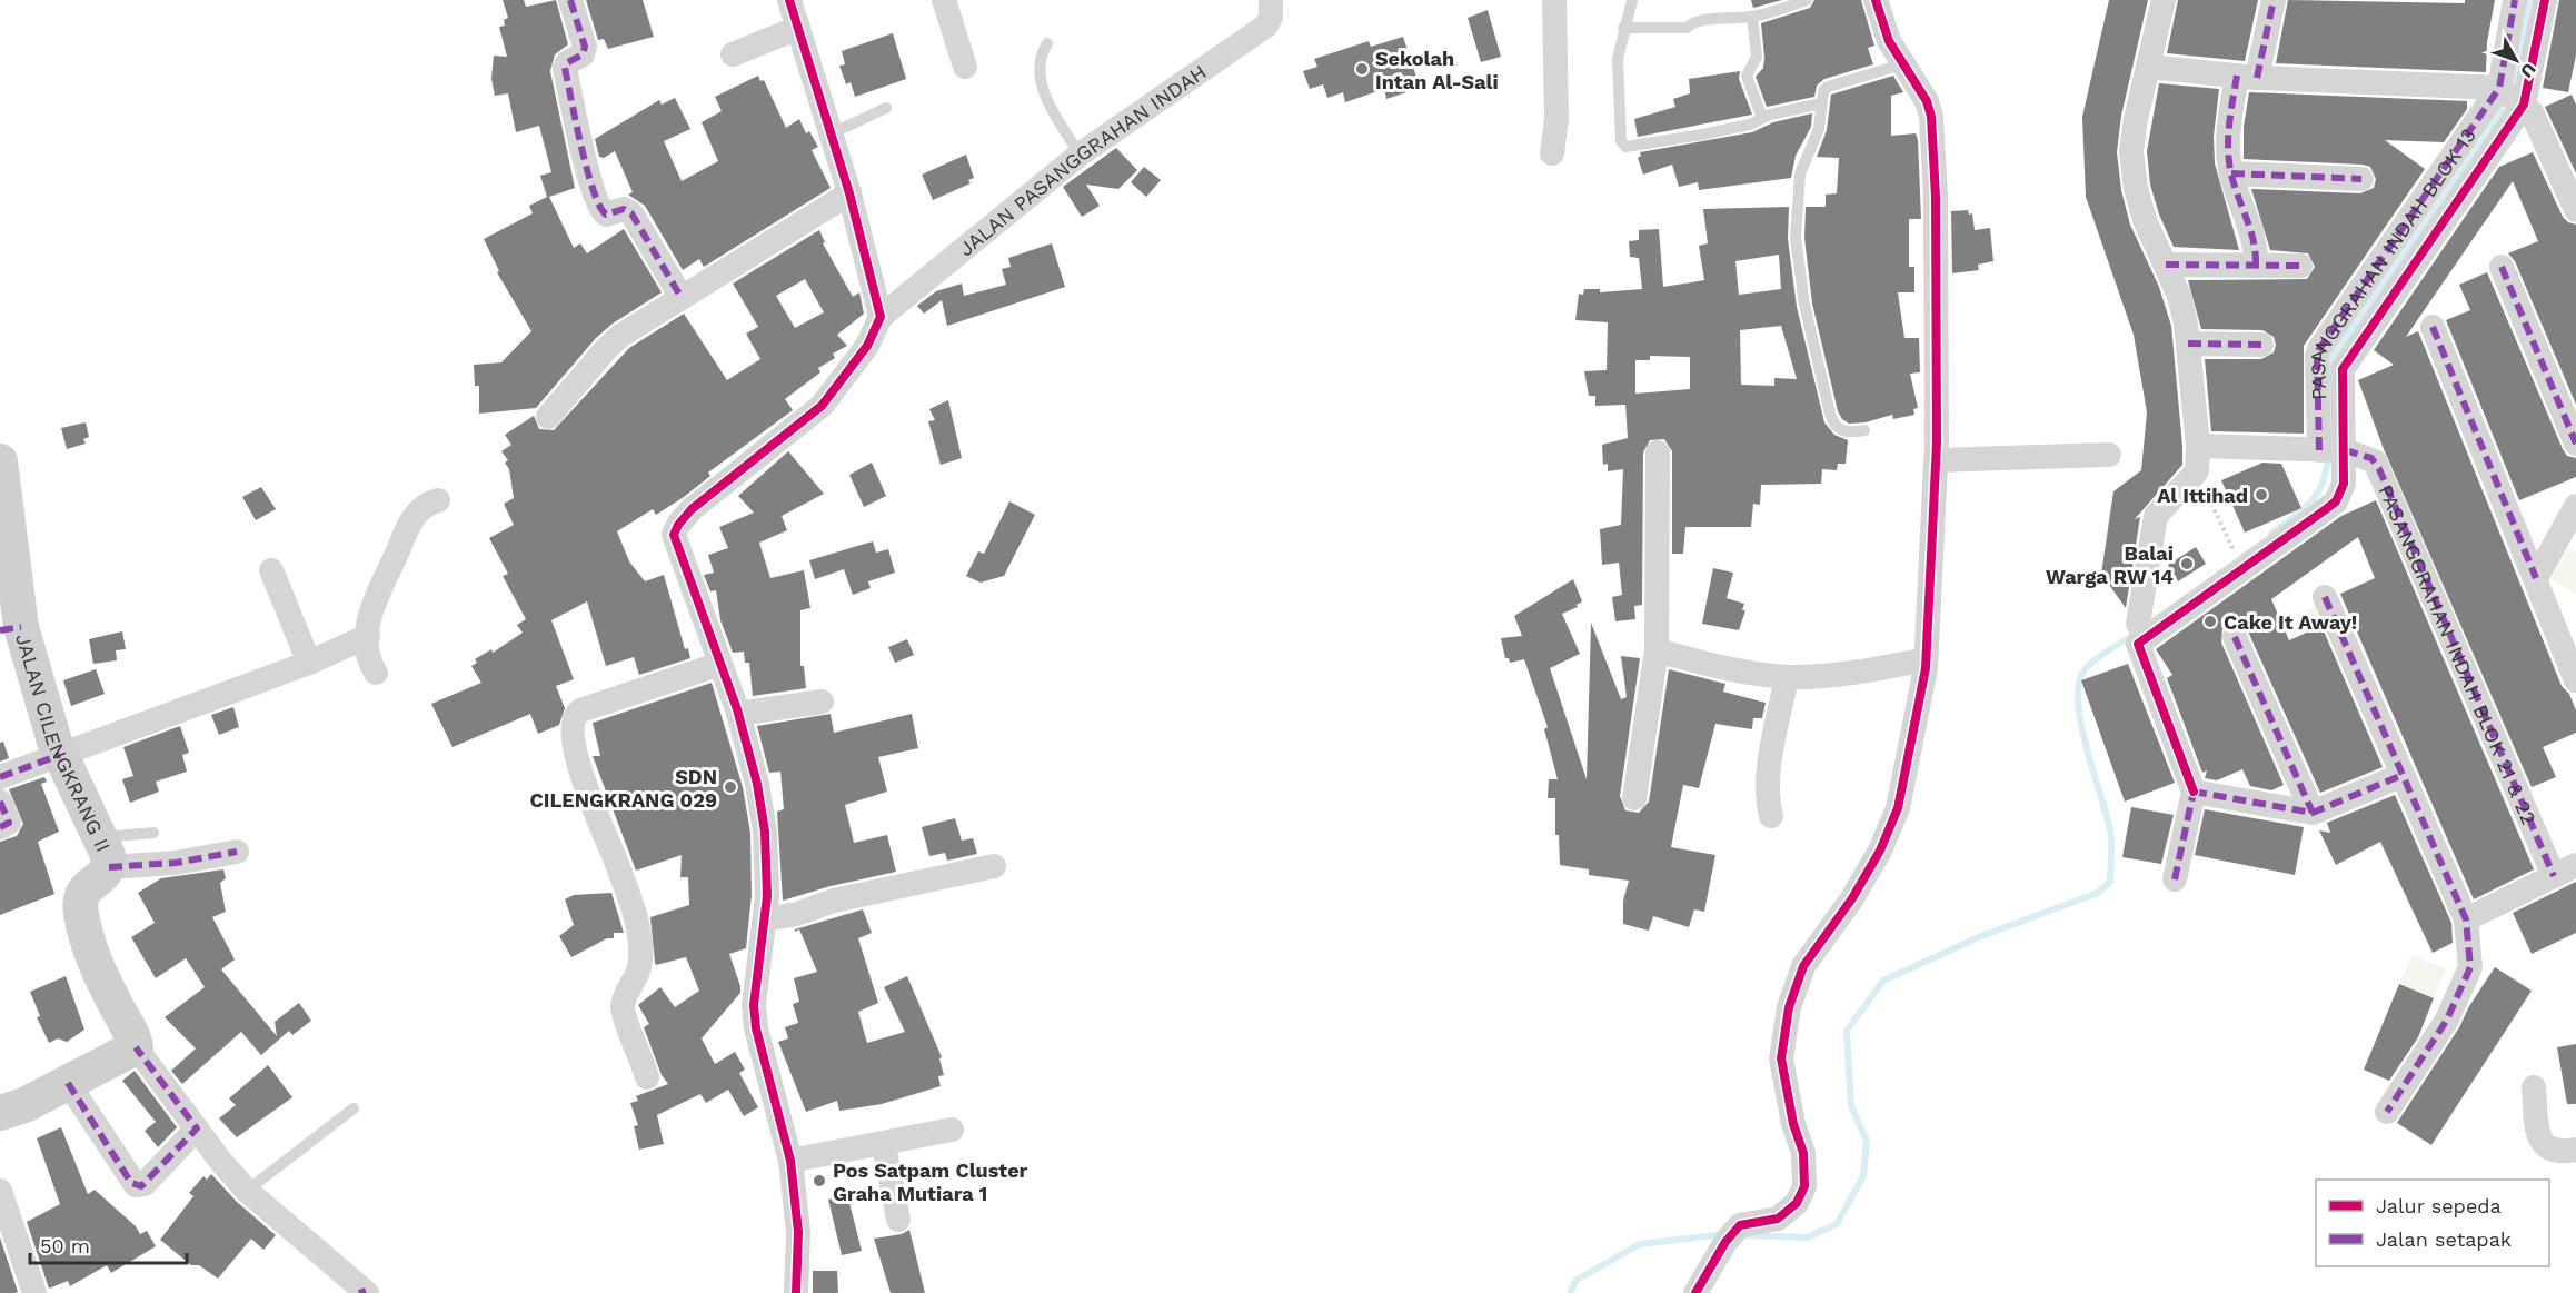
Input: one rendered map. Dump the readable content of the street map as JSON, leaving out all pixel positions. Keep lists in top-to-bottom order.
{
  "streets": {
    "street": [
      "JALAN PASANGGRAHAN INDAH",
      "PASANGGRAHAN INDAH BLOK 13",
      "PASANGGRAHAN INDAH BLOK 21 & 22",
      "JALAN CILENGKRANG II"
    ]
  },
  "places": [
    "Sekolah Intan Al-Sali",
    "Al Ittihad",
    "Balai Warga RW 14",
    "Cake It Away!",
    "SDN CILENGKRANG 029",
    "Pos Satpam Cluster Graha Mutiara 1"
  ],
  "legend": ["Jalur sepeda", "Jalan setapak"],
  "scale_bar": "50 m",
  "north": "bottom right"
}
